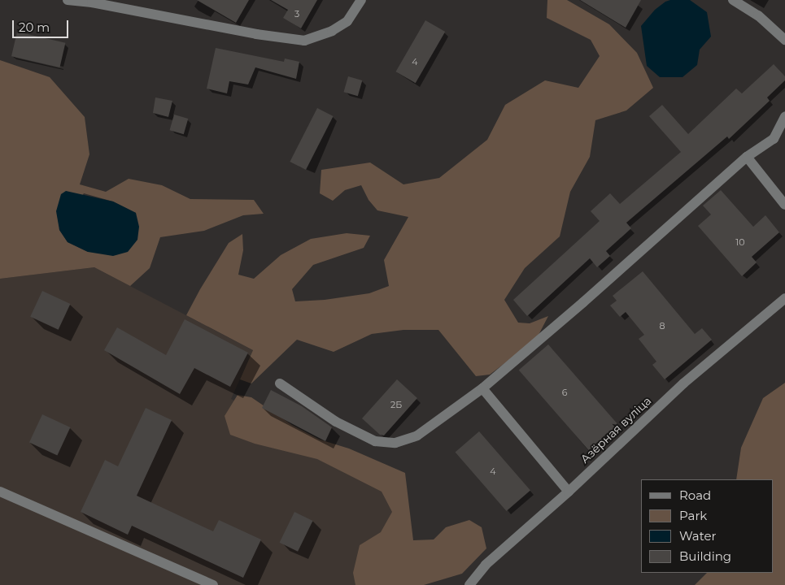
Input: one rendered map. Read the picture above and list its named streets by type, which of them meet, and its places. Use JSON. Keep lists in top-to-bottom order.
{
  "streets": {
    "street": ["Азёрная вуліца"]
  },
  "house_numbers": [
    "3",
    "4",
    "10",
    "8",
    "6",
    "2Б",
    "4"
  ],
  "legend": [
    "Road",
    "Park",
    "Water",
    "Building"
  ],
  "scale_bar": "20 m"
}
